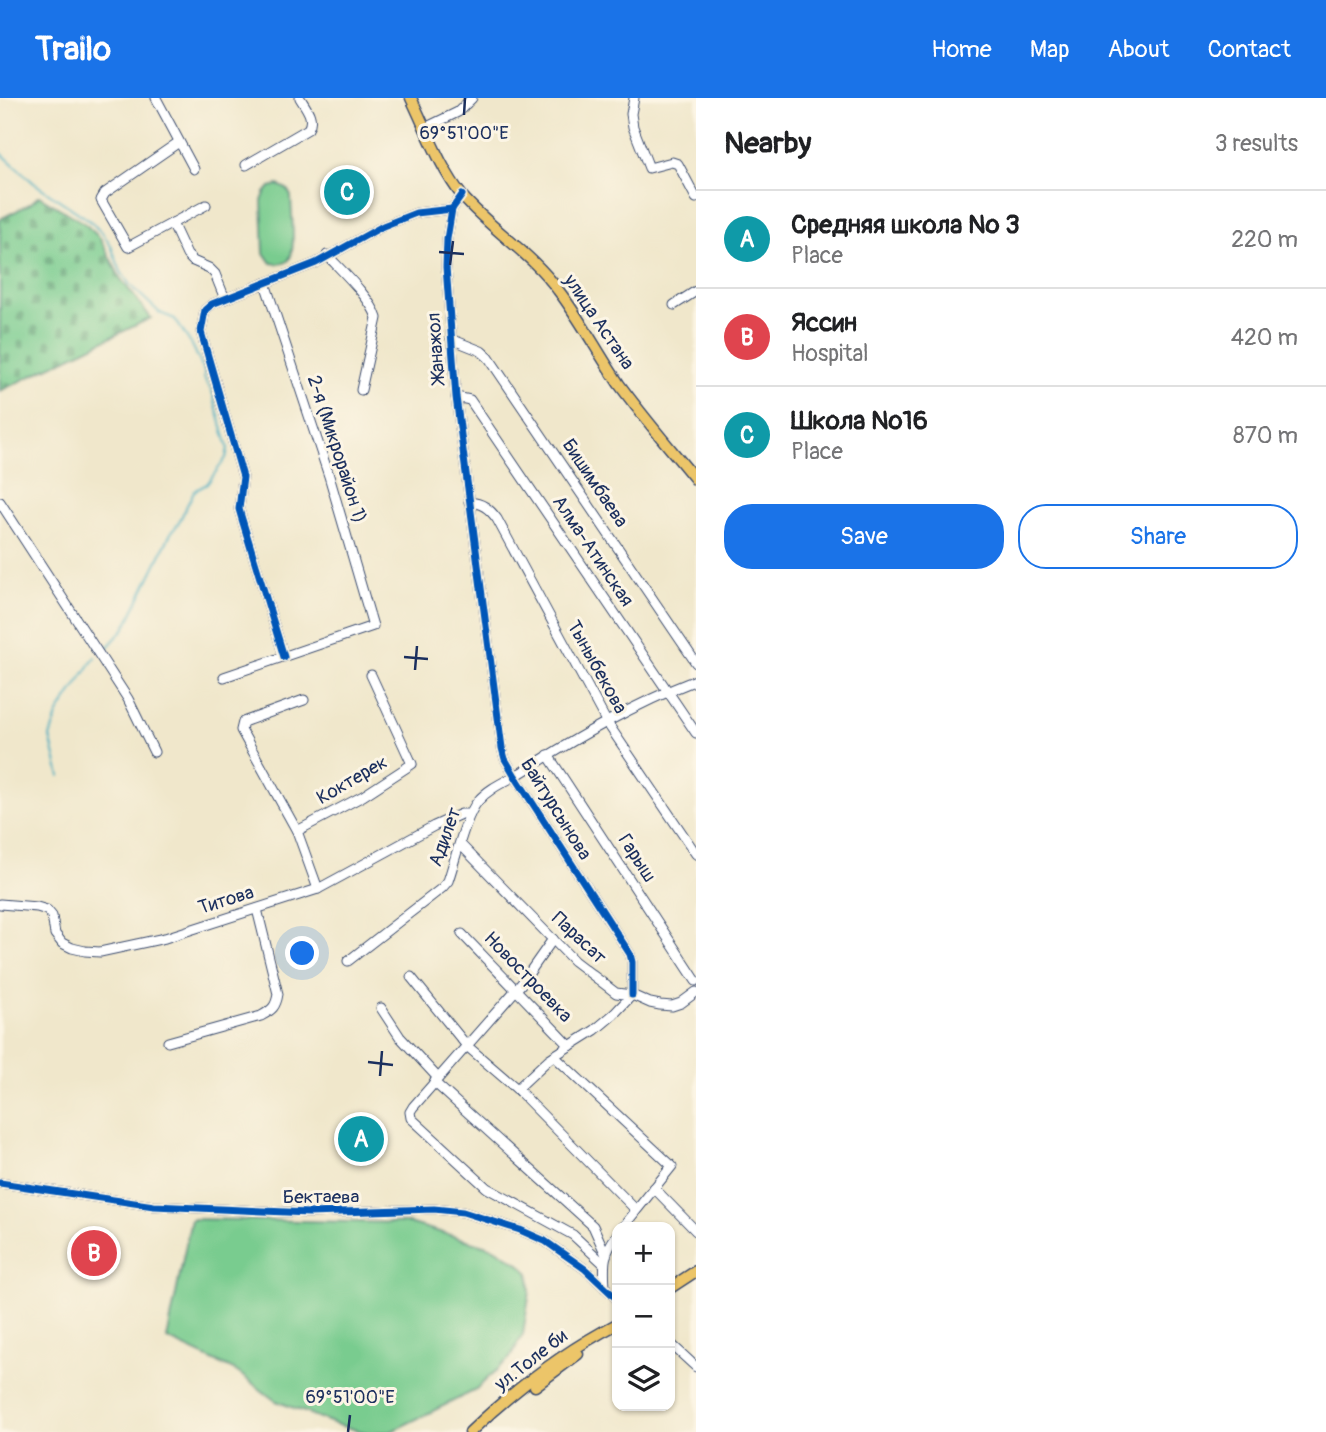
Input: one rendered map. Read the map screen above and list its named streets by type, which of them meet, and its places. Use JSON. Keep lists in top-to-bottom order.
{
  "streets": {
    "main road": ["улица Астана", "ул.Толе би"],
    "street": [
      "Жанажол",
      "2-я (Микрорайон 1)",
      "Бишимбаева",
      "Алма-Атинская",
      "Тыныбекова",
      "Коктерек",
      "Байтурсынова",
      "Адилет",
      "Гарыш",
      "Титова",
      "Парасат",
      "Новостроевка",
      "Бектаева"
    ]
  },
  "crossings": [
    ["улица Астана", "Жанажол"],
    ["Жанажол", "Бишимбаева"],
    ["Жанажол", "Алма-Атинская"],
    ["Жанажол", "Тыныбекова"],
    ["Жанажол", "Байтурсынова"],
    ["Алма-Атинская", "Адилет"],
    ["Тыныбекова", "Байтурсынова"],
    ["Тыныбекова", "Адилет"],
    ["Байтурсынова", "Адилет"],
    ["Байтурсынова", "Парасат"],
    ["Адилет", "Гарыш"],
    ["Адилет", "Титова"],
    ["Адилет", "Парасат"]
  ],
  "page": {
    "header": "Trailo",
    "nav": [
      "Home",
      "Map",
      "About",
      "Contact"
    ],
    "heading": ["Nearby", "3 results"],
    "pins": ["C", "A", "B"],
    "list": [
      {
        "mark": "A",
        "name": "Средняя школа № 3",
        "note": "Place",
        "value": "220 m"
      },
      {
        "mark": "B",
        "name": "Яссин",
        "note": "Hospital",
        "value": "420 m"
      },
      {
        "mark": "C",
        "name": "Школа №16",
        "note": "Place",
        "value": "870 m"
      }
    ],
    "buttons": ["Save", "Share"],
    "map_buttons": ["+", "−"]
  },
  "coordinates": ["69°51'00\"E"]
}
